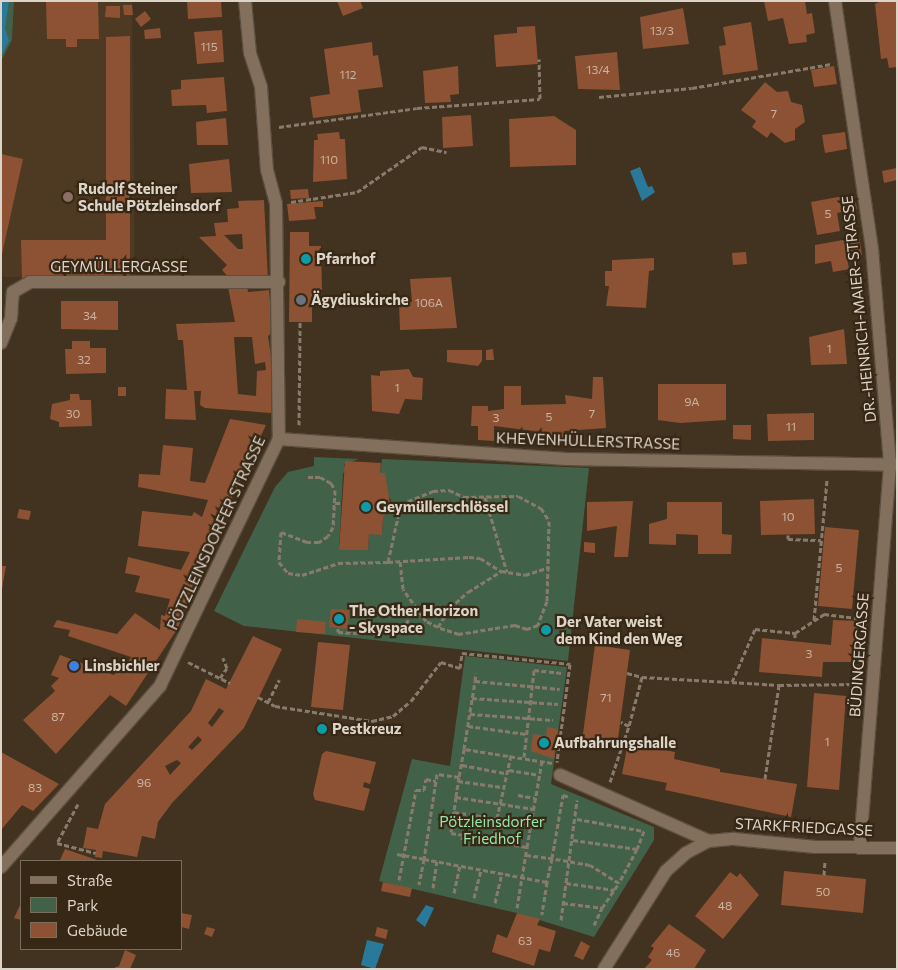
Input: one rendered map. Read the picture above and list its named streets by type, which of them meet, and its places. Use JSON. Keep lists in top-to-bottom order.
{
  "streets": {
    "street": [
      "GEYMÜLLERGASSE",
      "DR.-HEINRICH-MAIER-STRASSE",
      "KHEVENHÜLLERSTRASSE",
      "PÖTZLEINSDORFER STRASSE",
      "BÜDINGERGASSE",
      "STARKFRIEDGASSE"
    ]
  },
  "crossings": [
    ["GEYMÜLLERGASSE", "PÖTZLEINSDORFER STRASSE"],
    ["DR.-HEINRICH-MAIER-STRASSE", "KHEVENHÜLLERSTRASSE"],
    ["DR.-HEINRICH-MAIER-STRASSE", "BÜDINGERGASSE"],
    ["KHEVENHÜLLERSTRASSE", "PÖTZLEINSDORFER STRASSE"],
    ["KHEVENHÜLLERSTRASSE", "BÜDINGERGASSE"],
    ["BÜDINGERGASSE", "STARKFRIEDGASSE"]
  ],
  "parks": ["Pötzleinsdorfer Friedhof"],
  "places": [
    "Rudolf Steiner Schule Pötzleinsdorf",
    "Pfarrhof",
    "Ägydiuskirche",
    "Geymüllerschlössel",
    "The Other Horizon - Skyspace",
    "Der Vater weist dem Kind den Weg",
    "Linsbichler",
    "Pestkreuz",
    "Aufbahrungshalle"
  ],
  "house_numbers": [
    "13/3",
    "115",
    "13/4",
    "112",
    "7",
    "110",
    "5",
    "106A",
    "34",
    "1",
    "32",
    "1",
    "9A",
    "30",
    "7",
    "5",
    "3",
    "11",
    "10",
    "5",
    "3",
    "71",
    "87",
    "1",
    "96",
    "83",
    "50",
    "48",
    "63",
    "46"
  ],
  "legend": ["Straße", "Park", "Gebäude"]
}
